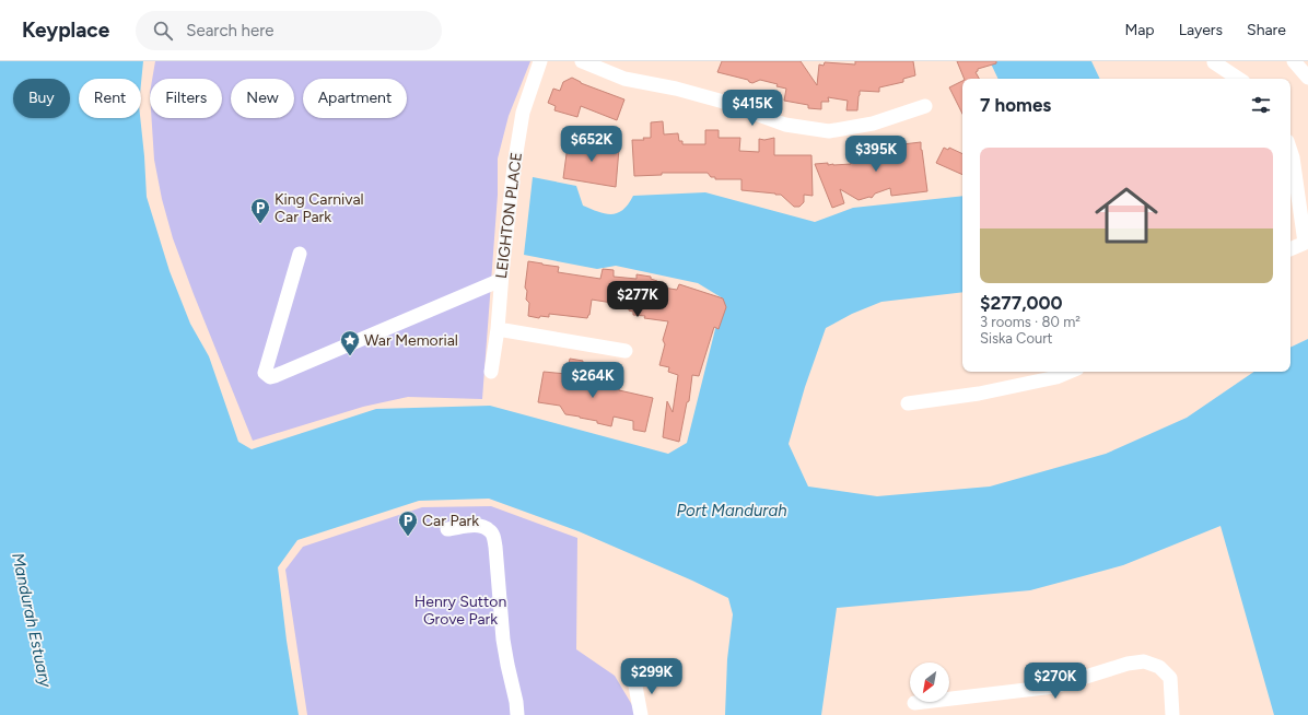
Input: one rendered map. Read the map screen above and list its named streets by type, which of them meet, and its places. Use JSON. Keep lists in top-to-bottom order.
{
  "streets": {
    "street": ["LEIGHTON PLACE"]
  },
  "water": ["Port Mandurah", "Mandurah Estuary"],
  "parks": ["Henry Sutton Grove Park"],
  "places": {
    "parking": ["King Carnival Car Park", "Car Park"],
    "place": ["War Memorial"]
  },
  "north": "bottom left",
  "page": {
    "header": "Keyplace",
    "search": "Search here",
    "nav": ["Map", "Layers", "Share"],
    "chip": [
      "Buy",
      "Rent",
      "Filters",
      "New",
      "Apartment"
    ],
    "heading": "7 homes",
    "price": [
      "$415K",
      "$652K",
      "$395K",
      "$277K",
      "$264K",
      "$299K",
      "$270K"
    ],
    "list": [
      {
        "name": "$277,000",
        "note": "3 rooms · 80 m² · Siska Court"
      }
    ]
  }
}
